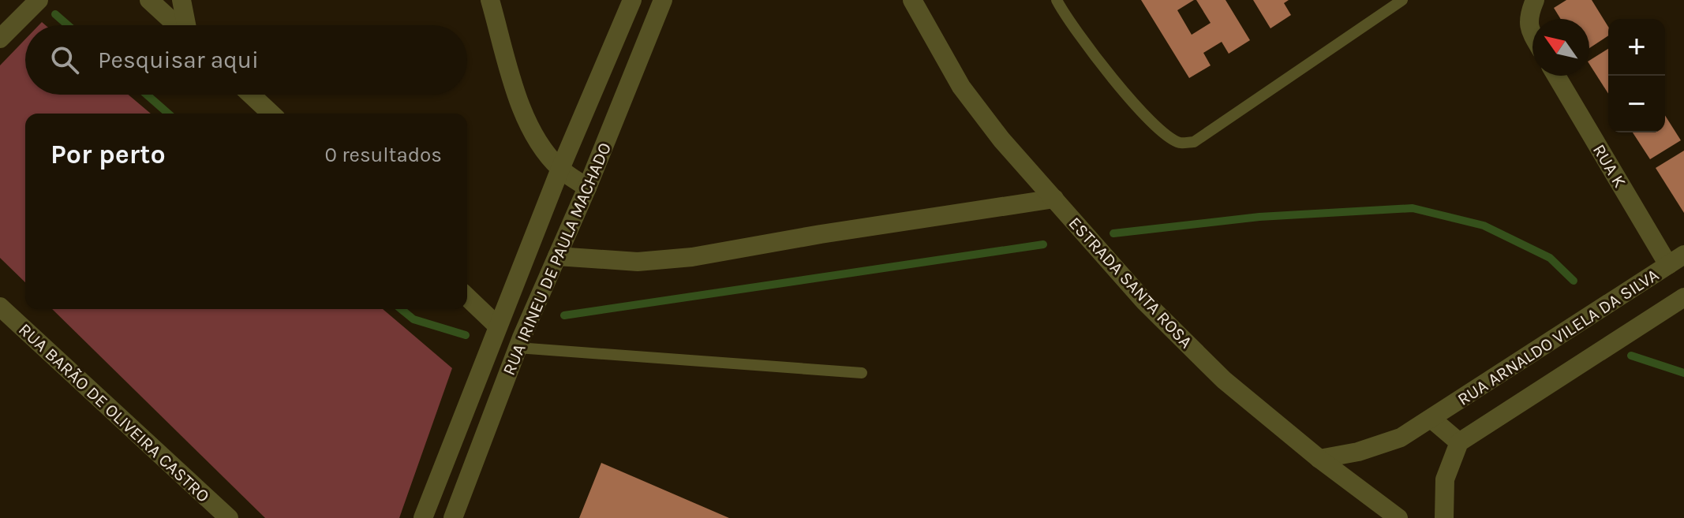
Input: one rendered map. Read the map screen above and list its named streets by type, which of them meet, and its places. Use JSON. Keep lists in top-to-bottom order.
{
  "streets": {
    "street": [
      "RUA K",
      "RUA IRINEU DE PAULA MACHADO",
      "ESTRADA SANTA ROSA",
      "RUA ARNALDO VILELA DA SILVA",
      "RUA BARÃO DE OLIVEIRA CASTRO"
    ]
  },
  "crossings": [
    ["RUA K", "RUA ARNALDO VILELA DA SILVA"],
    ["ESTRADA SANTA ROSA", "RUA ARNALDO VILELA DA SILVA"]
  ],
  "north": "top left",
  "page": {
    "map_buttons": ["+", "−"],
    "search": "Pesquisar aqui",
    "heading": ["Por perto", "0 resultados"]
  }
}
